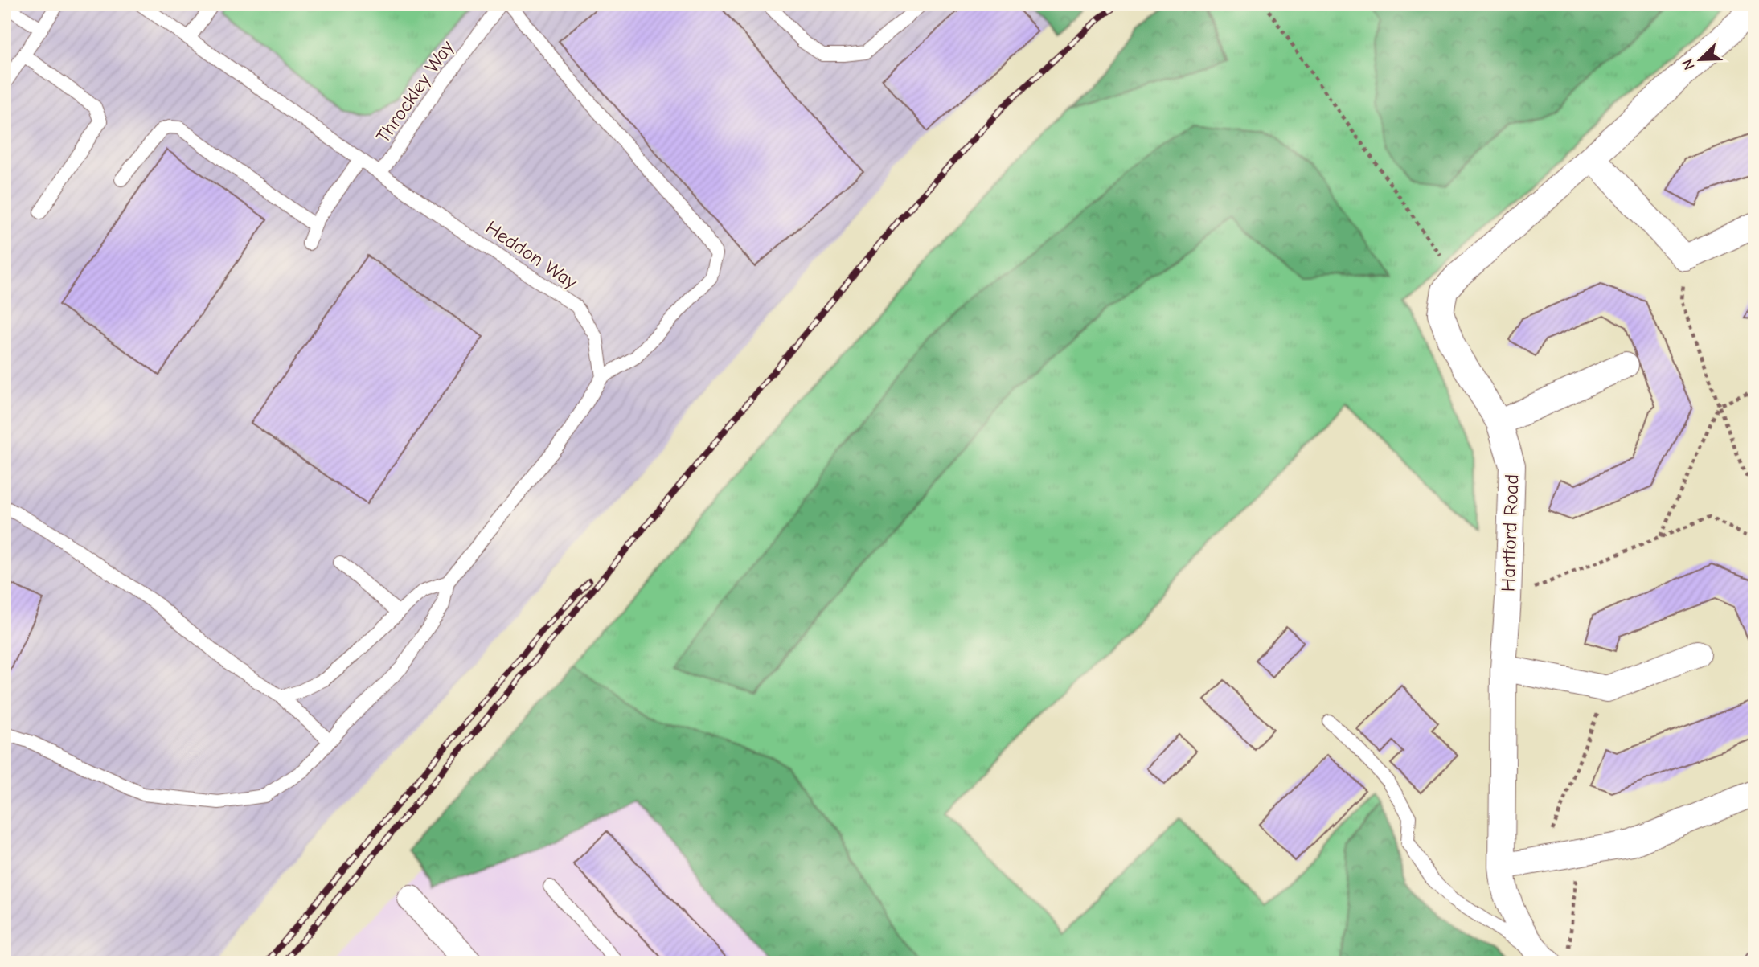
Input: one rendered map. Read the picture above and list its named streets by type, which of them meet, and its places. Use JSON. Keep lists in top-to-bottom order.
{
  "streets": {
    "street": ["Hartford Road"],
    "lane": ["Throckley Way", "Heddon Way"]
  },
  "crossings": [
    ["Throckley Way", "Heddon Way"]
  ],
  "north": "bottom left"
}
